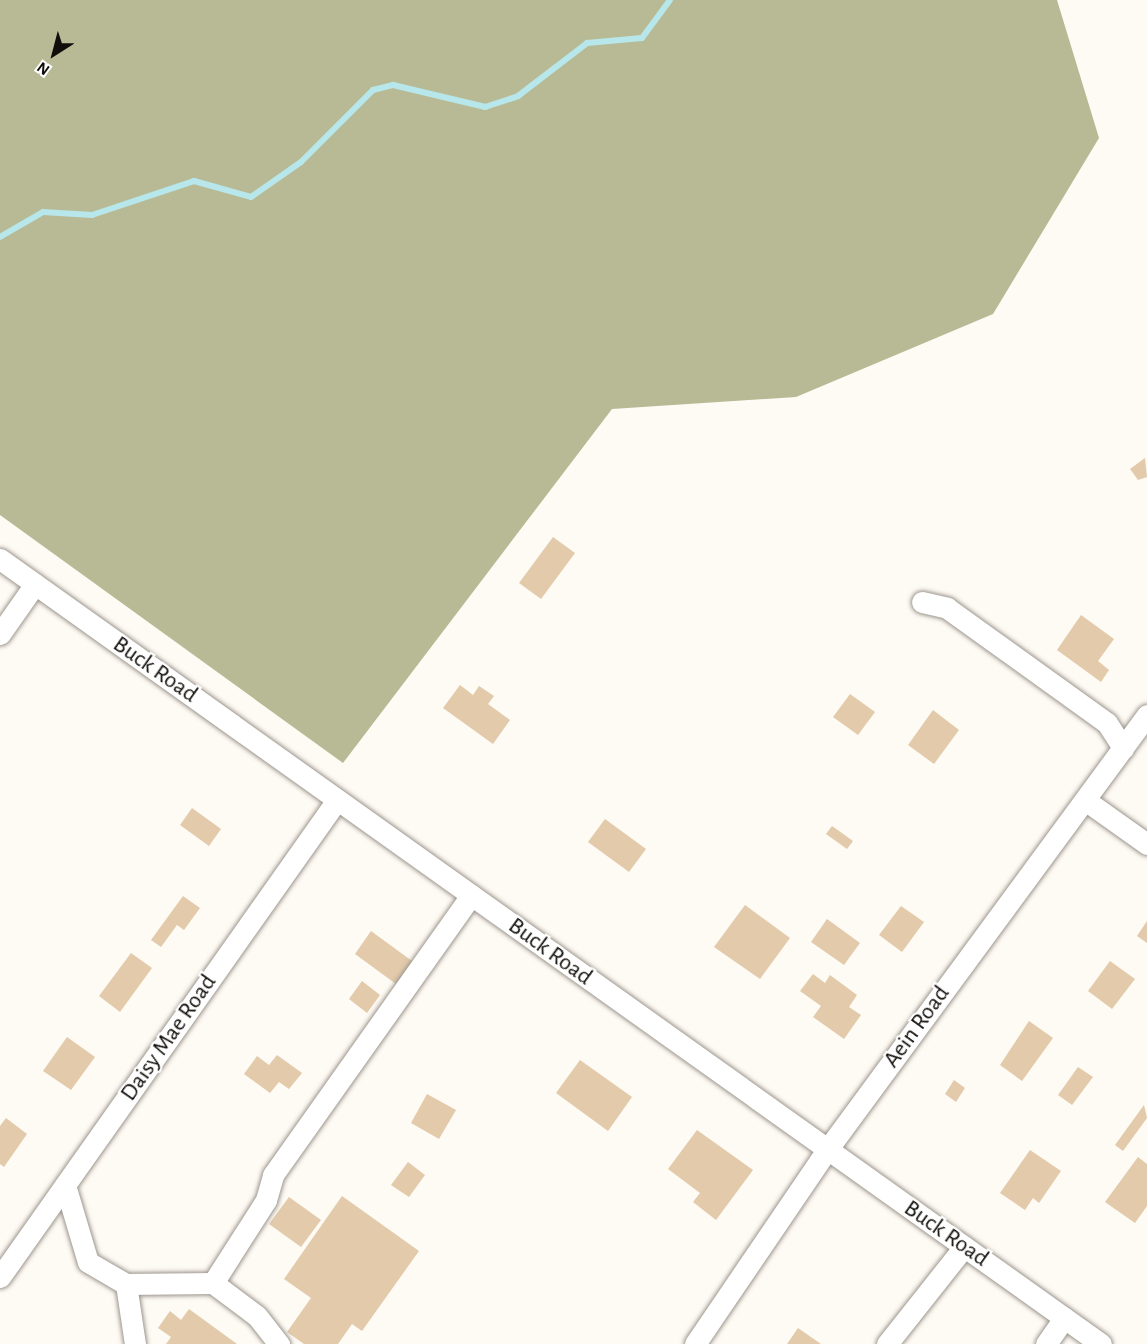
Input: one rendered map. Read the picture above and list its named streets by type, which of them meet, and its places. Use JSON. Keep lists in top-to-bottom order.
{
  "streets": {
    "street": ["Buck Road", "Aein Road", "Daisy Mae Road"]
  },
  "crossings": [
    ["Buck Road", "Aein Road"],
    ["Buck Road", "Daisy Mae Road"]
  ],
  "north": "bottom left"
}
